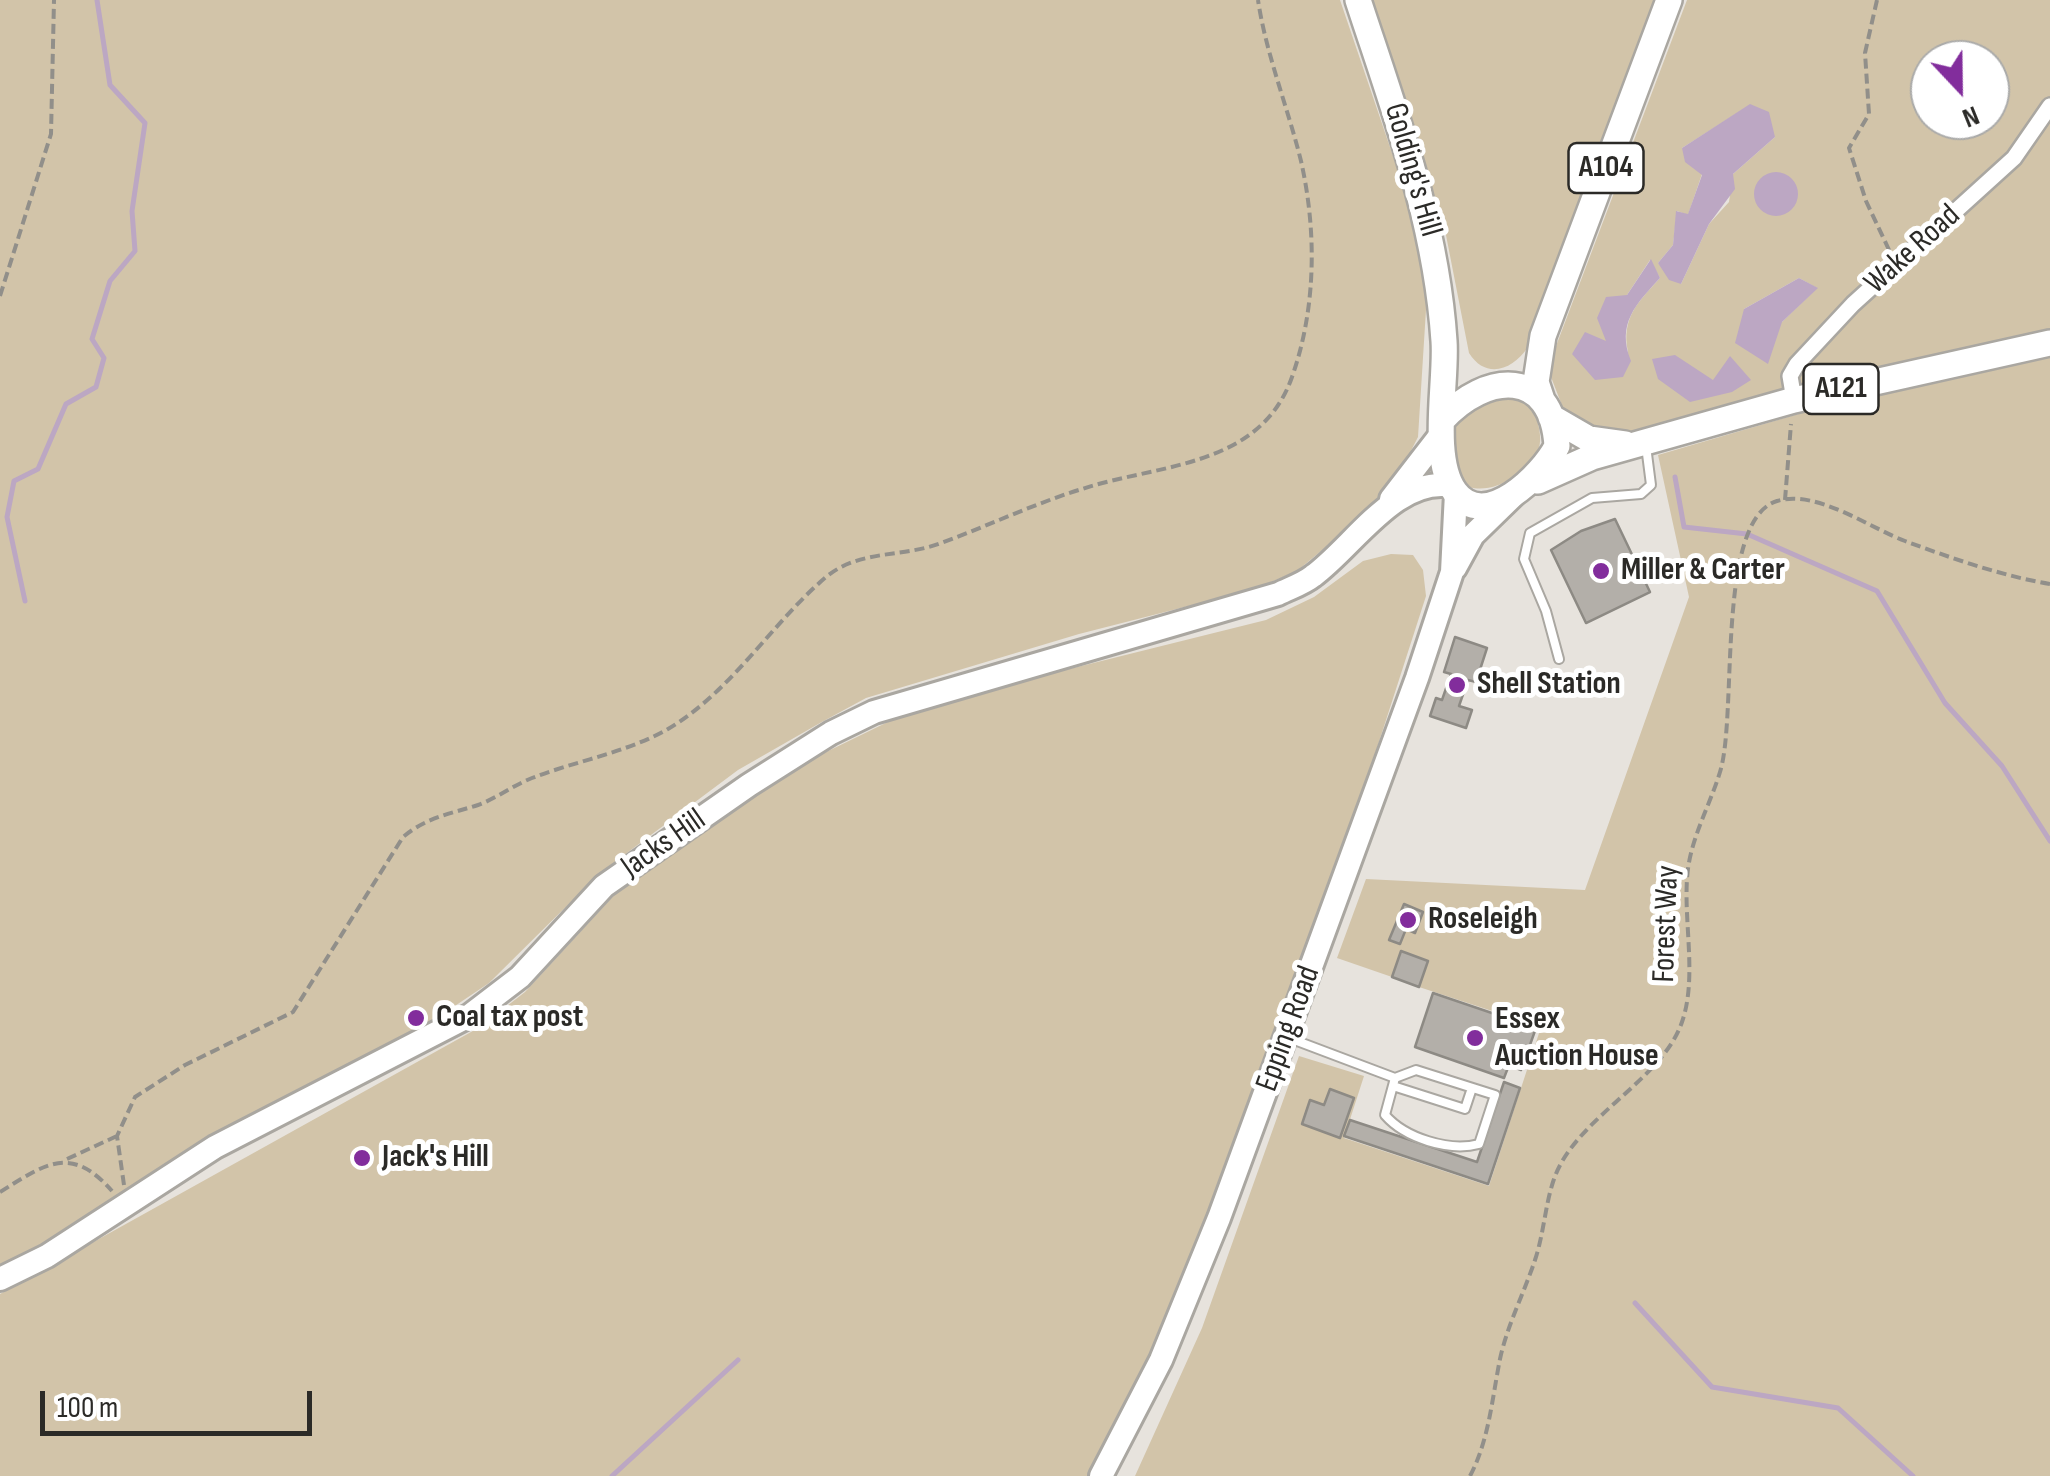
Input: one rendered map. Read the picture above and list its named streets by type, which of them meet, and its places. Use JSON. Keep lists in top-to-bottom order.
{
  "streets": {
    "main road": [
      "A104",
      "Golding's Hill",
      "A121",
      "Jacks Hill",
      "Epping Road"
    ],
    "street": ["Wake Road"],
    "path": ["Forest Way"]
  },
  "crossings": [
    ["A104", "Golding's Hill"],
    ["A104", "A121"],
    ["A104", "Epping Road"],
    ["Golding's Hill", "A121"],
    ["Golding's Hill", "Epping Road"],
    ["Wake Road", "A121"],
    ["A121", "Epping Road"]
  ],
  "places": [
    "Miller & Carter",
    "Shell Station",
    "Roseleigh",
    "Coal tax post",
    "Essex Auction House",
    "Jack's Hill"
  ],
  "scale_bar": "100 m",
  "north": "bottom"
}
